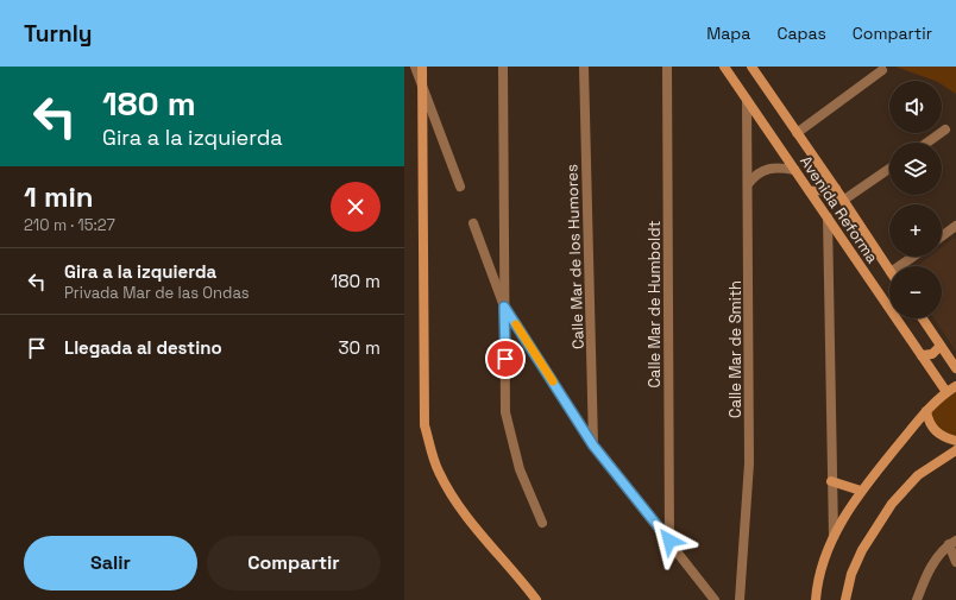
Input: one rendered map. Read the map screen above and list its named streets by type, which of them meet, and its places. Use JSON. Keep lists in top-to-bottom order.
{
  "streets": {
    "main road": ["Avenida Reforma"],
    "street": ["Calle Mar de los Humores", "Calle Mar de Humboldt", "Calle Mar de Smith"]
  },
  "crossings": [
    ["Avenida Reforma", "Calle Mar de Smith"]
  ],
  "page": {
    "header": "Turnly",
    "nav": ["Mapa", "Capas", "Compartir"],
    "turn": ["180 m", "Gira a la izquierda"],
    "map_buttons": ["+", "−"],
    "heading": ["1 min", "210 m · 15:27"],
    "list": [
      {
        "name": "Gira a la izquierda",
        "note": "Privada Mar de las Ondas",
        "value": "180 m"
      },
      {
        "name": "Llegada al destino",
        "value": "30 m"
      }
    ],
    "buttons": ["Salir", "Compartir"]
  }
}
